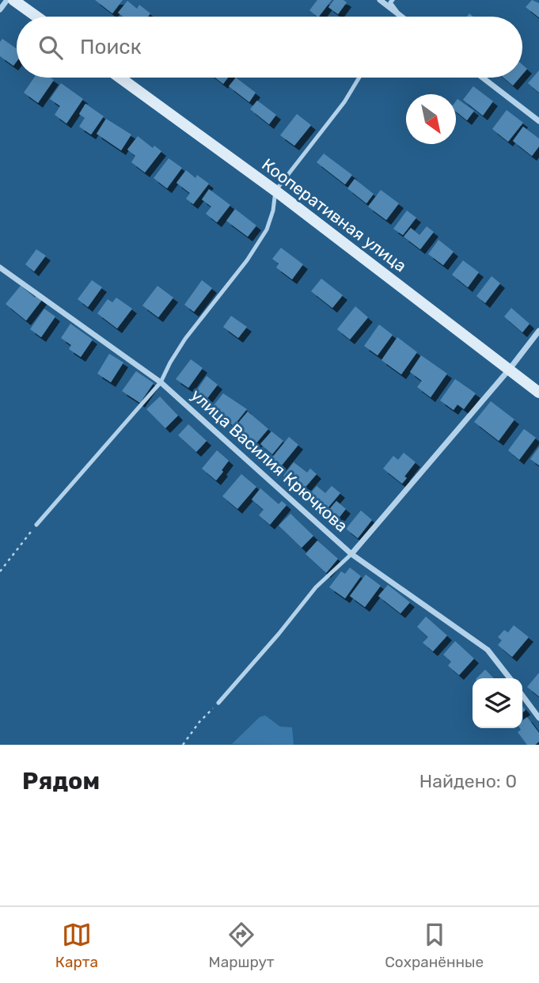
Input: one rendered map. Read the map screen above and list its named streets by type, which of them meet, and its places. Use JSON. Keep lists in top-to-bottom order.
{
  "streets": {
    "street": ["Кооперативная улица", "улица Василия Крючкова"]
  },
  "north": "bottom right",
  "page": {
    "search": "Поиск",
    "heading": ["Рядом", "Найдено: 0"],
    "nav": ["Карта", "Маршрут", "Сохранённые"]
  }
}
